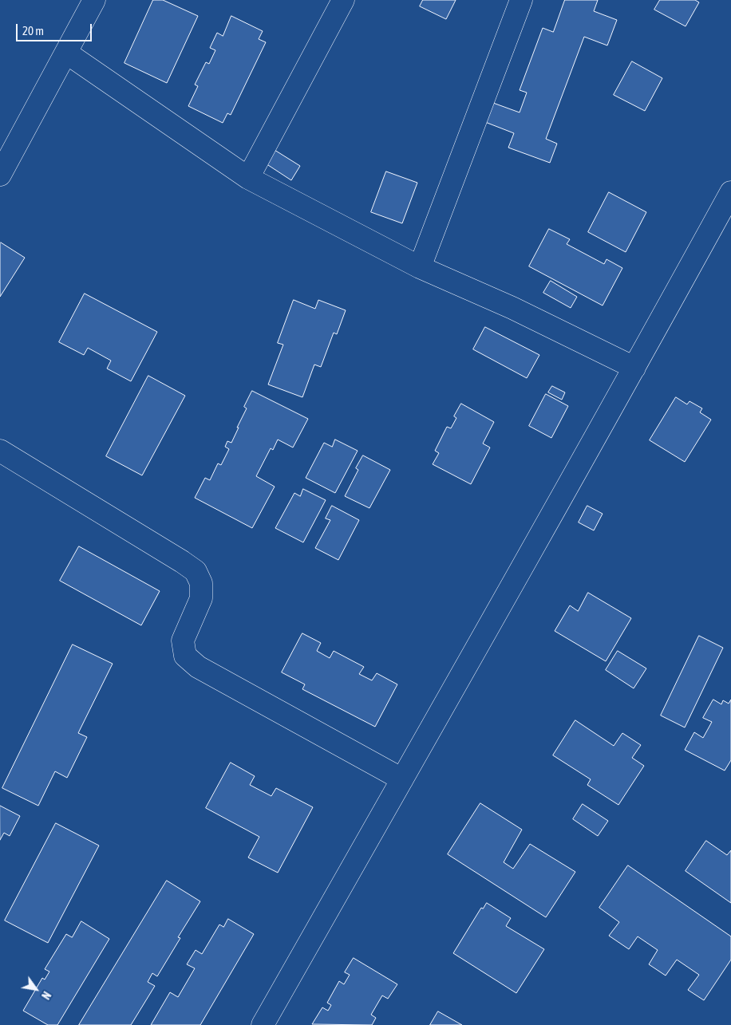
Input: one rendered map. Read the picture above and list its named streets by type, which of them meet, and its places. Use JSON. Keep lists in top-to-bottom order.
{
  "scale_bar": "20 m",
  "north": "bottom right"
}
